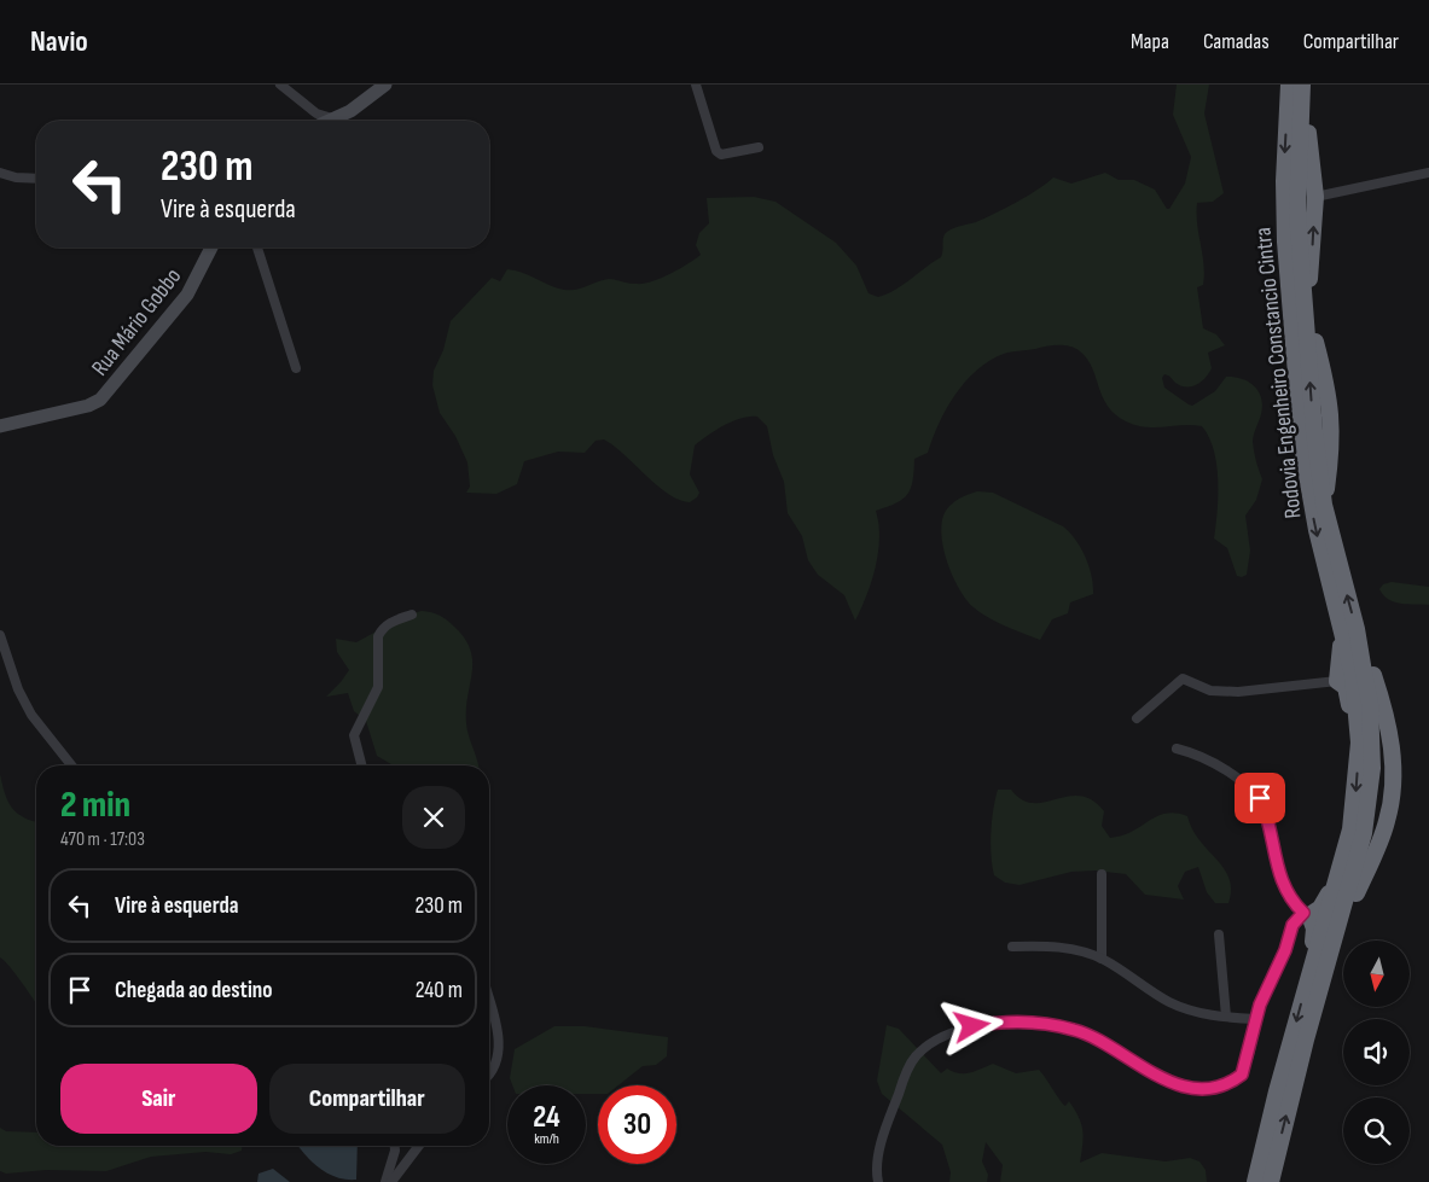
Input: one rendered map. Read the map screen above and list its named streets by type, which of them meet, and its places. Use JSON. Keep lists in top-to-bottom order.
{
  "streets": {
    "highway": ["Rodovia Engenheiro Constancio Cintra"],
    "street": ["Rua Mário Gobbo"]
  },
  "north": "bottom",
  "page": {
    "header": "Navio",
    "nav": ["Mapa", "Camadas", "Compartilhar"],
    "turn": ["230 m", "Vire à esquerda"],
    "heading": ["2 min", "470 m · 17:03"],
    "list": [
      {
        "name": "Vire à esquerda",
        "value": "230 m"
      },
      {
        "name": "Chegada ao destino",
        "value": "240 m"
      }
    ],
    "buttons": ["Sair", "Compartilhar"],
    "speed": "24 km/h",
    "limit": "30"
  }
}
